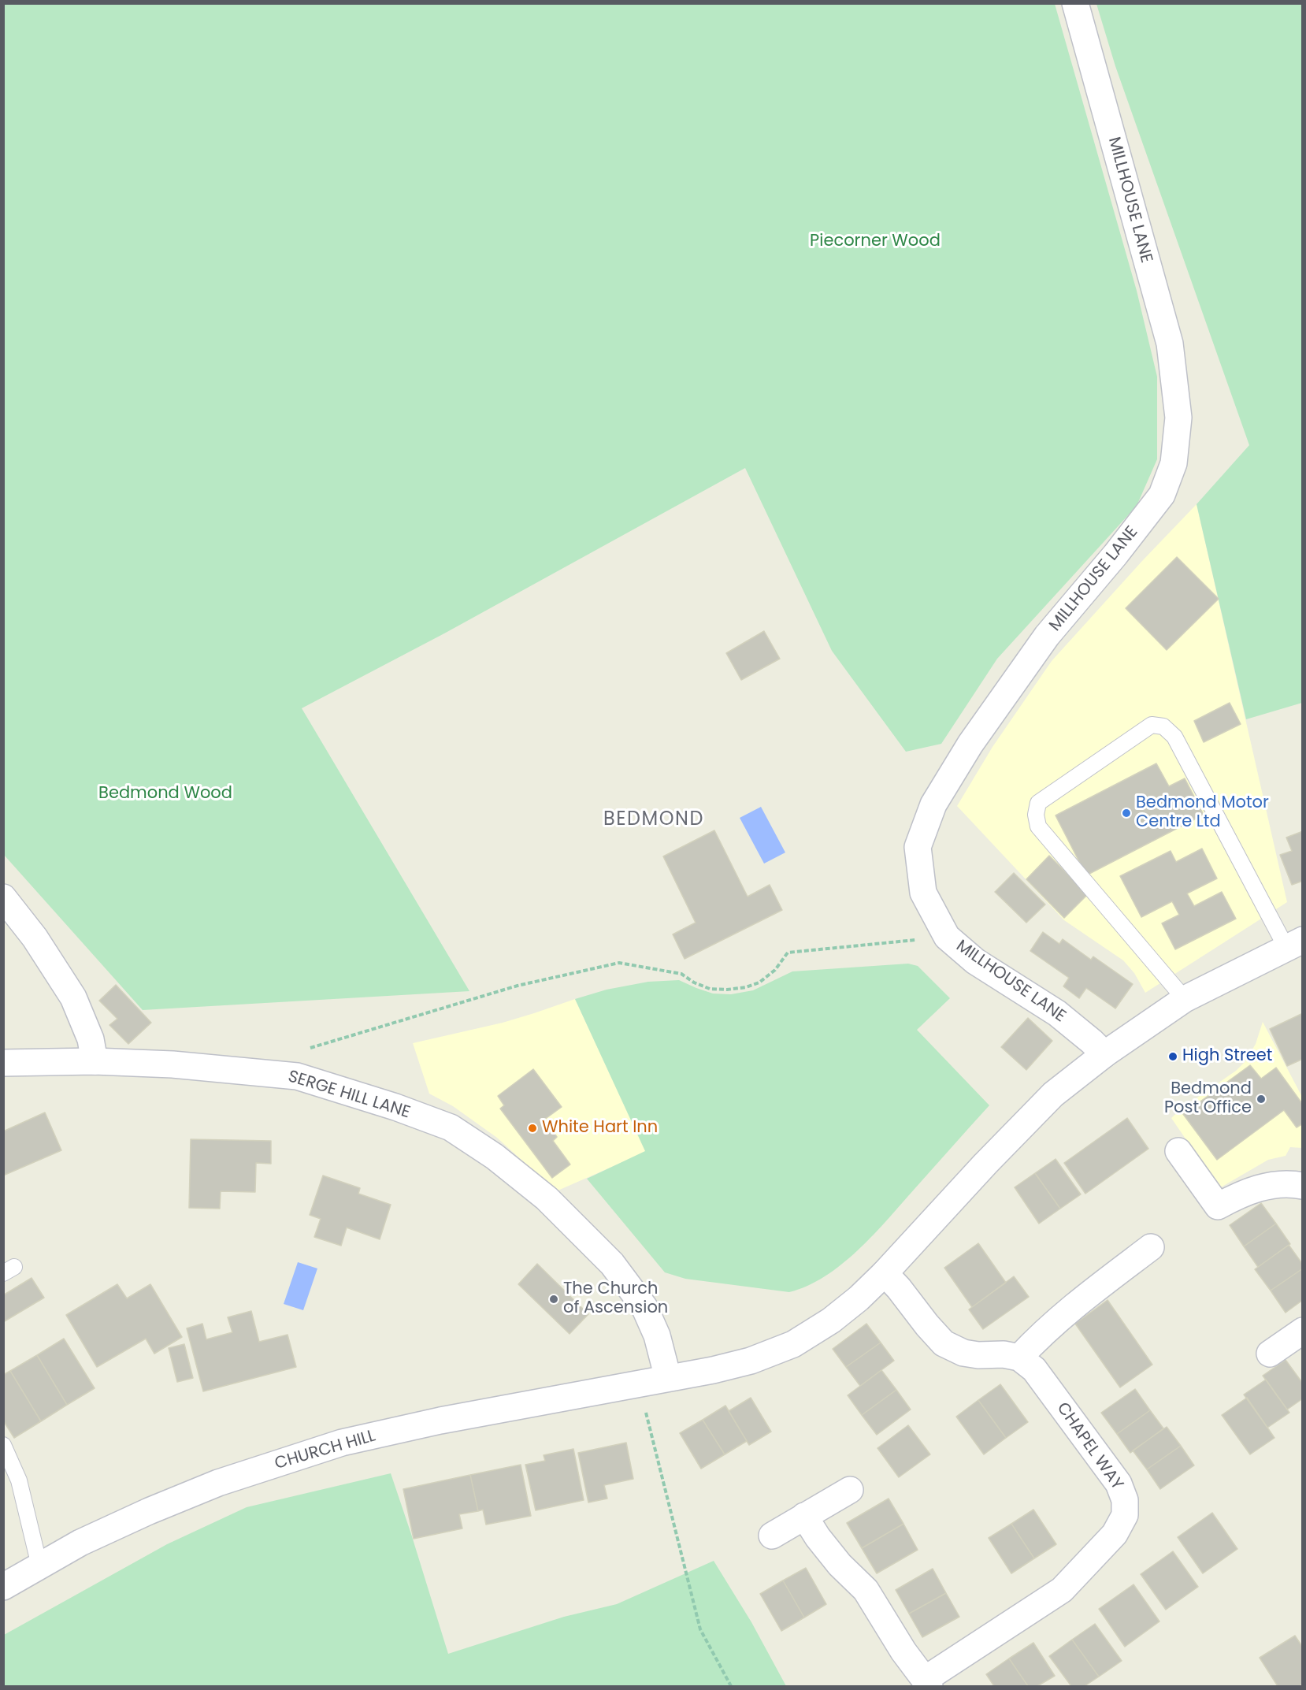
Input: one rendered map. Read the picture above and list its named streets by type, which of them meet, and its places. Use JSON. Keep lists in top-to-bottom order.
{
  "streets": {
    "street": [
      "MILLHOUSE LANE",
      "SERGE HILL LANE",
      "CHAPEL WAY",
      "CHURCH HILL"
    ]
  },
  "crossings": [
    ["SERGE HILL LANE", "CHURCH HILL"]
  ],
  "districts": ["BEDMOND"],
  "parks": ["Piecorner Wood", "Bedmond Wood"],
  "places": [
    "Bedmond Motor Centre Ltd",
    "High Street",
    "Bedmond Post Office",
    "White Hart Inn",
    "The Church of Ascension"
  ]
}
